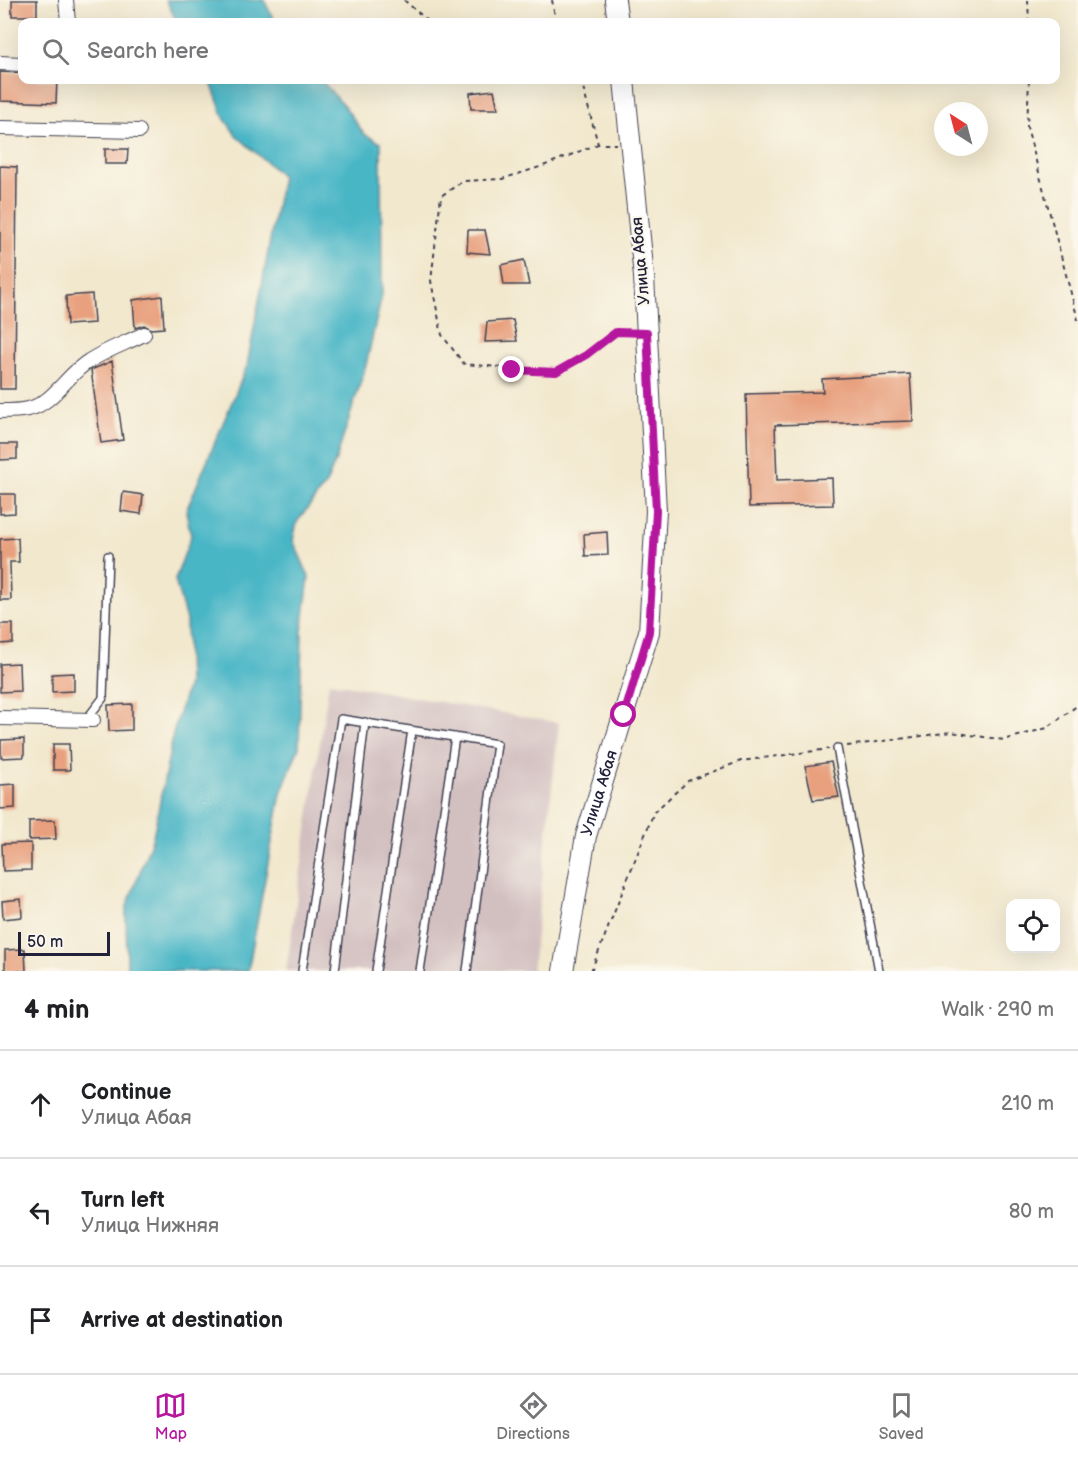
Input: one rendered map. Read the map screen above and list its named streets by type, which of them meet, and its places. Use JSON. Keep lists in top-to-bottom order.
{
  "streets": {
    "street": ["Улица Абая"]
  },
  "scale_bar": "50 m",
  "north": "top left",
  "page": {
    "search": "Search here",
    "scale": "50 m",
    "heading": ["4 min", "Walk · 290 m"],
    "list": [
      ["Continue", "Улица Абая", "210 m"],
      ["Turn left", "Улица Нижняя", "80 m"],
      "Arrive at destination"
    ],
    "nav": ["Map", "Directions", "Saved"]
  }
}
